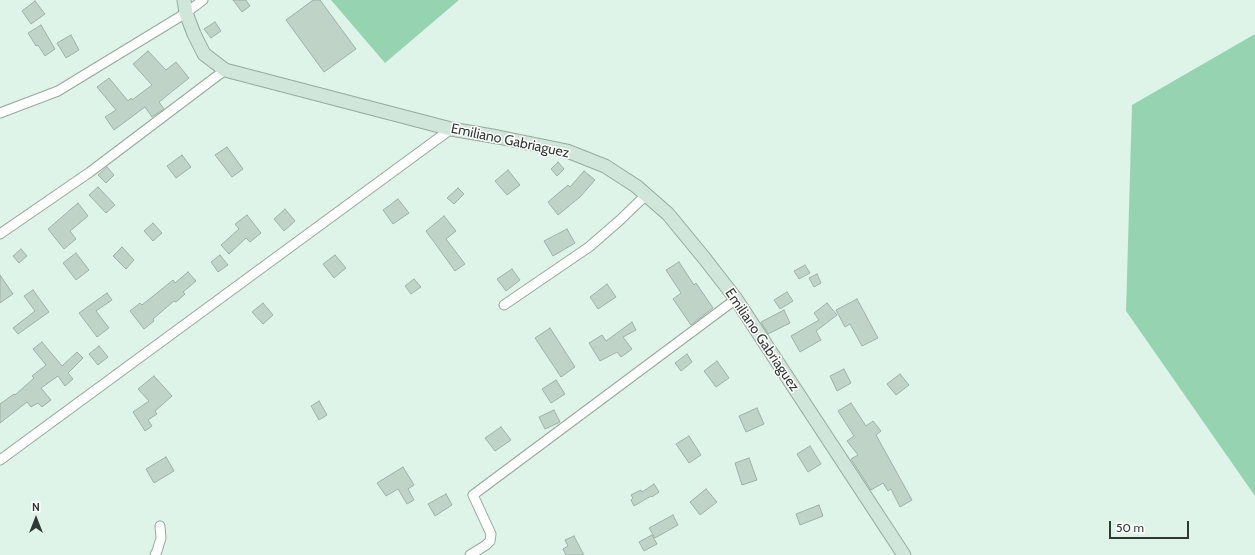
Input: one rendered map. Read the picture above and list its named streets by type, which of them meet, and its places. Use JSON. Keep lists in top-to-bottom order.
{
  "streets": {
    "main road": ["Emiliano Gabriaguez"]
  },
  "scale_bar": "50 m",
  "north": "top"
}
